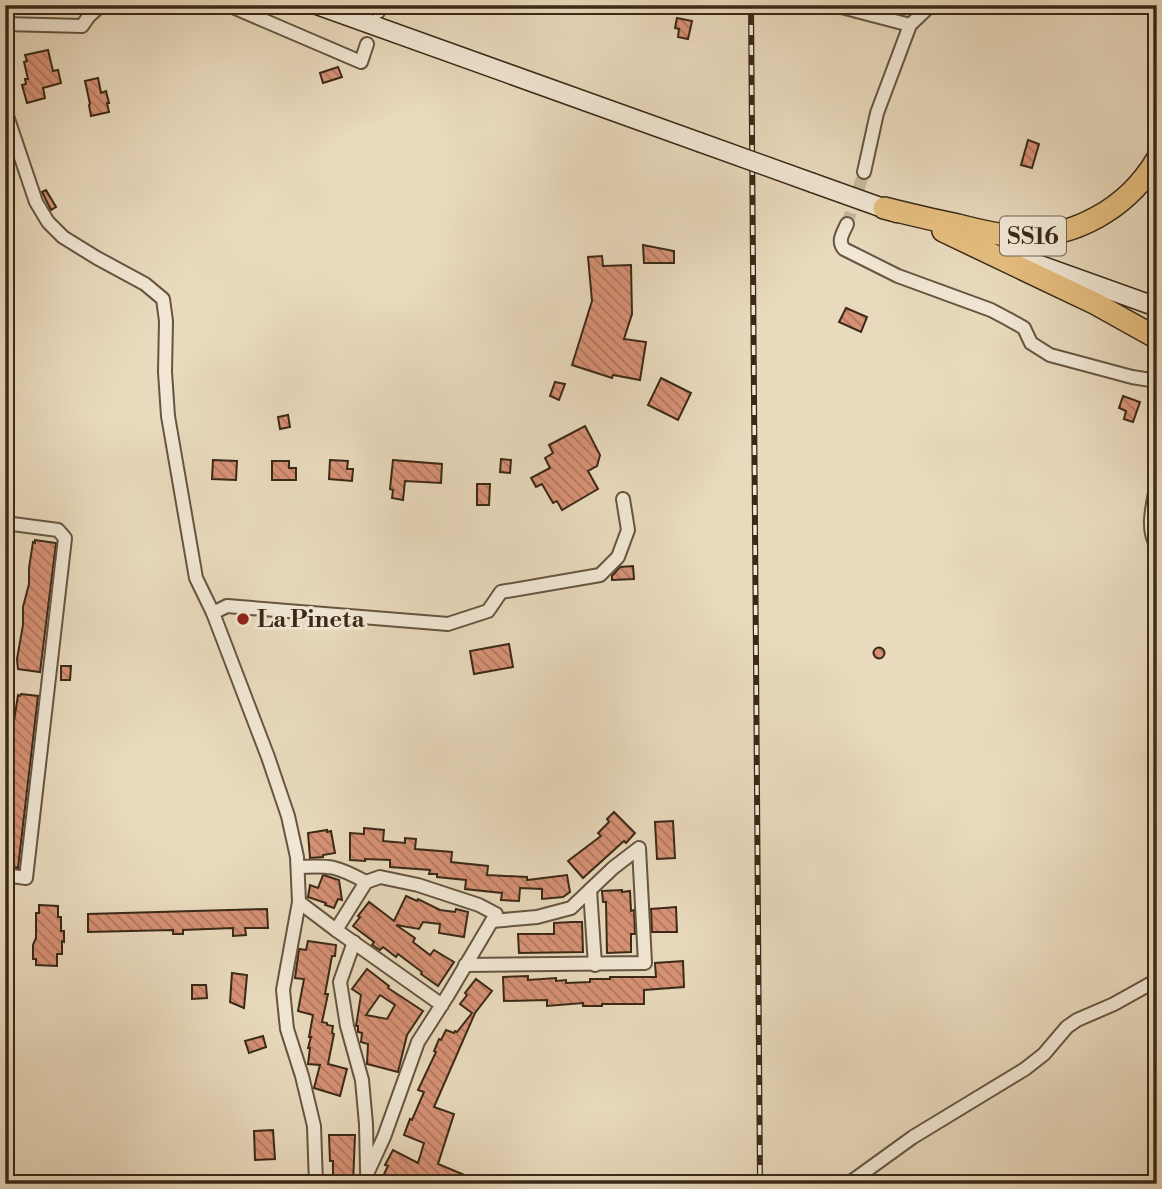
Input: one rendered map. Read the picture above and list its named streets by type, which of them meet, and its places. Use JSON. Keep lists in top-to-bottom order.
{
  "streets": {
    "highway": ["SS16"]
  },
  "places": ["La Pineta"]
}
